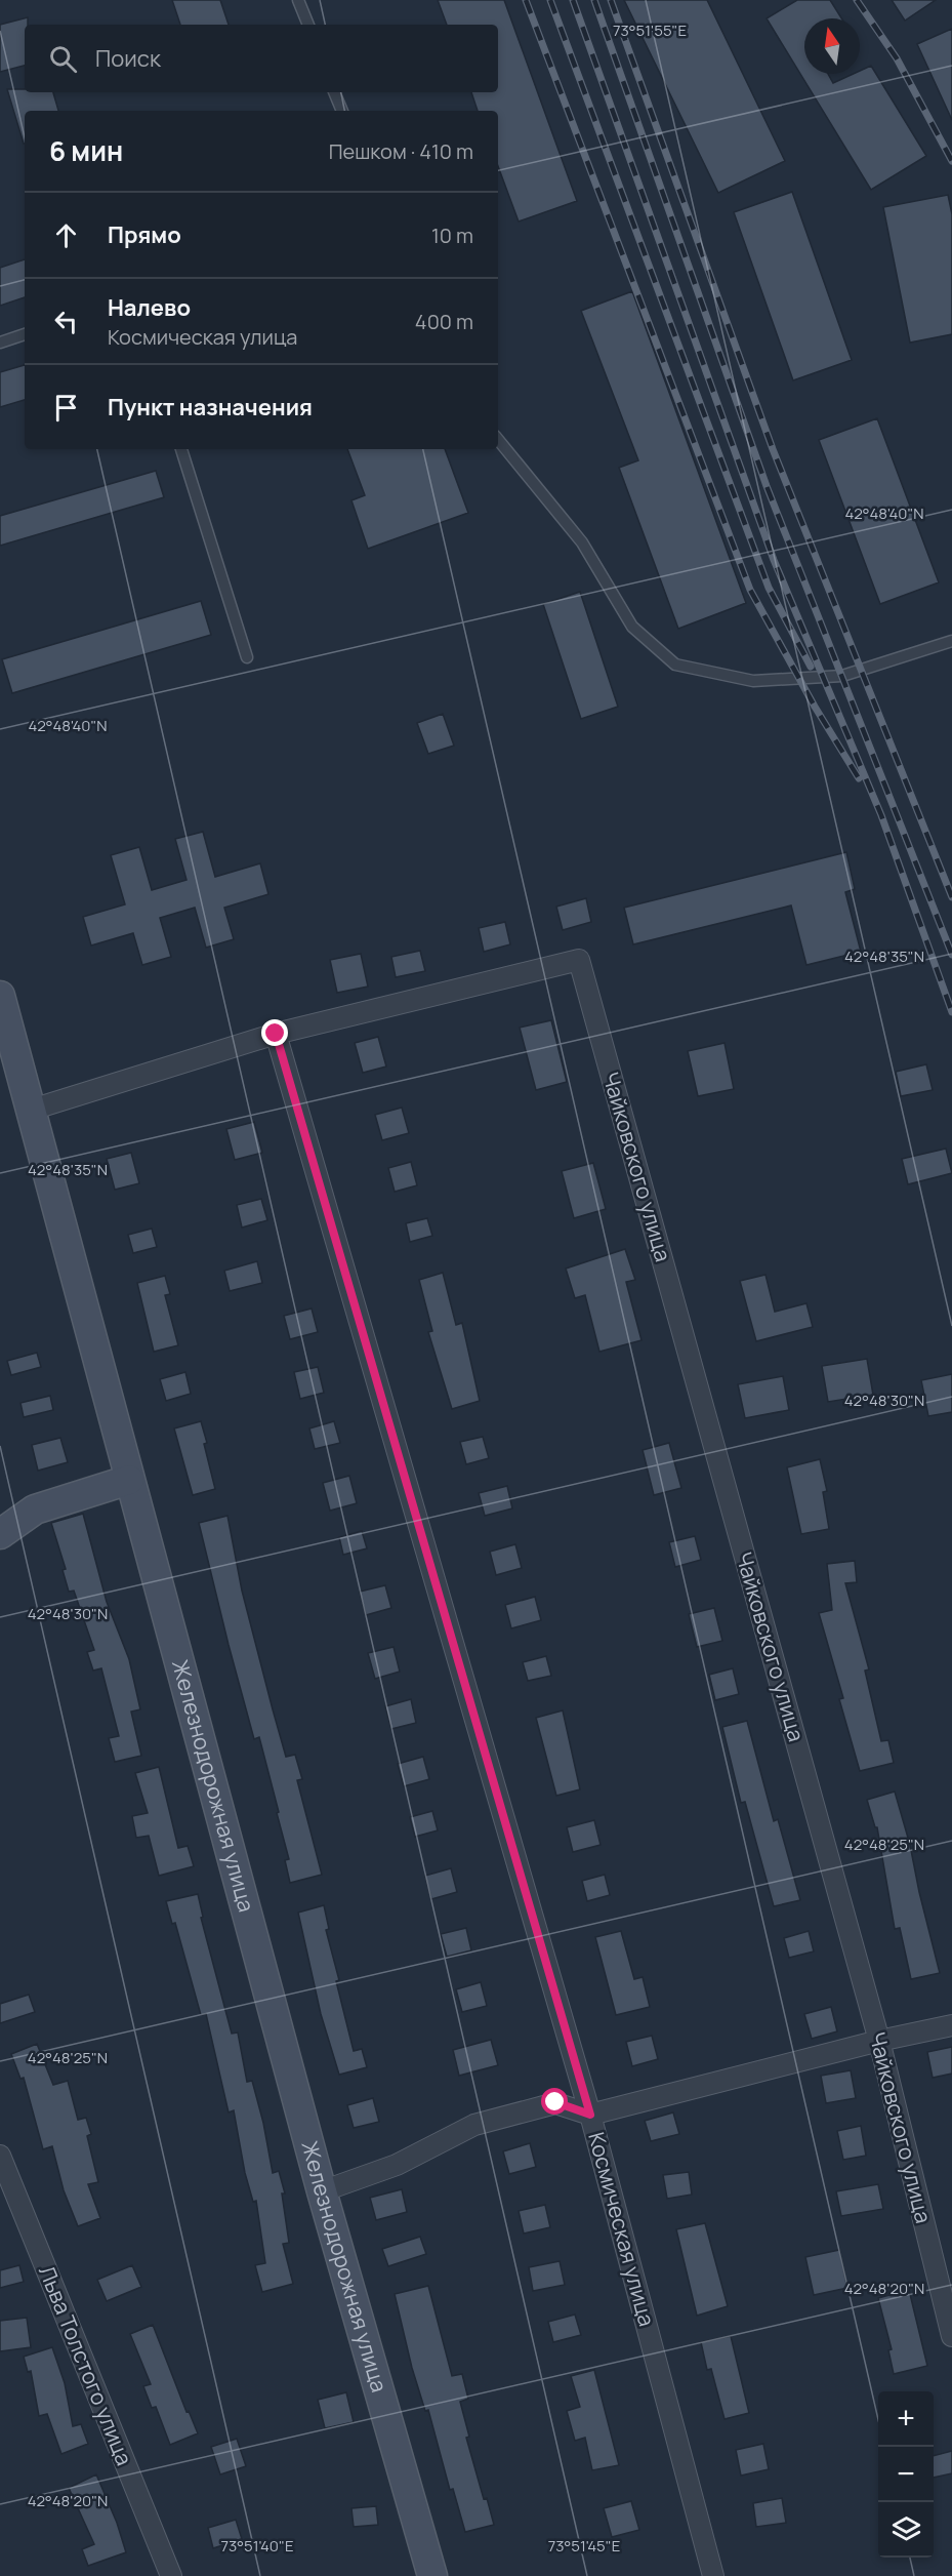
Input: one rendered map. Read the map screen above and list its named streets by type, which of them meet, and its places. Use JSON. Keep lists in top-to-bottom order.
{
  "streets": {
    "street": [
      "Чайковского улица",
      "Железнодорожная улица",
      "Космическая улица",
      "Льва Толстого улица"
    ]
  },
  "crossings": [
    ["Чайковского улица", "Космическая улица"]
  ],
  "north": "top",
  "page": {
    "search": "Поиск",
    "heading": ["6 мин", "Пешком · 410 m"],
    "list": [
      ["Прямо", "10 m"],
      ["Налево", "Космическая улица", "400 m"],
      "Пункт назначения"
    ],
    "map_buttons": ["+", "−"]
  },
  "coordinates": [
    "73°51'55\"E",
    "42°48'40\"N",
    "42°48'35\"N",
    "42°48'30\"N",
    "42°48'25\"N",
    "42°48'20\"N",
    "73°51'40\"E",
    "73°51'45\"E"
  ]
}
